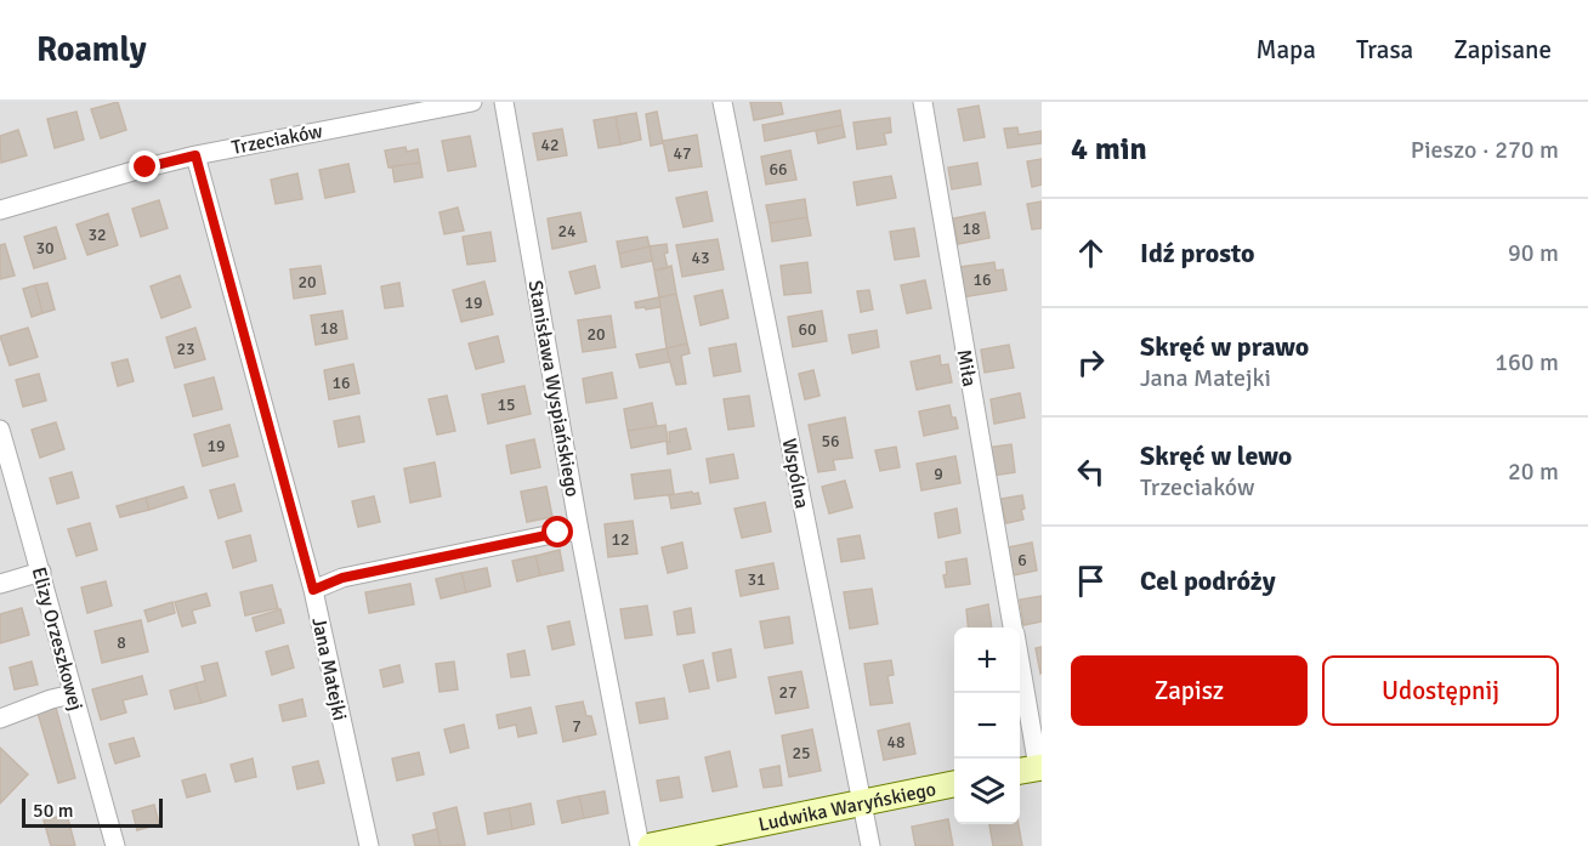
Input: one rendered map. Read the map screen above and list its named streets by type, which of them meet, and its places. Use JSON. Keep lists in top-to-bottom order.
{
  "streets": {
    "main road": ["Ludwika Waryńskiego"],
    "street": [
      "Trzeciaków",
      "Miła",
      "Stanisława Wyspiańskiego",
      "Wspólna",
      "Elizy Orzeszkowej",
      "Jana Matejki"
    ]
  },
  "crossings": [
    ["Trzeciaków", "Jana Matejki"],
    ["Wspólna", "Ludwika Waryńskiego"]
  ],
  "house_numbers": [
    "42",
    "47",
    "66",
    "18",
    "24",
    "32",
    "30",
    "43",
    "16",
    "20",
    "19",
    "18",
    "60",
    "20",
    "23",
    "16",
    "15",
    "56",
    "19",
    "9",
    "12",
    "6",
    "31",
    "8",
    "27",
    "7",
    "48",
    "25"
  ],
  "scale_bar": "50 m",
  "page": {
    "header": "Roamly",
    "nav": ["Mapa", "Trasa", "Zapisane"],
    "heading": ["4 min", "Pieszo · 270 m"],
    "list": [
      ["Idź prosto", "90 m"],
      ["Skręć w prawo", "Jana Matejki", "160 m"],
      ["Skręć w lewo", "Trzeciaków", "20 m"],
      "Cel podróży"
    ],
    "map_buttons": ["+", "−"],
    "buttons": ["Zapisz", "Udostępnij"],
    "scale": "50 m"
  }
}
